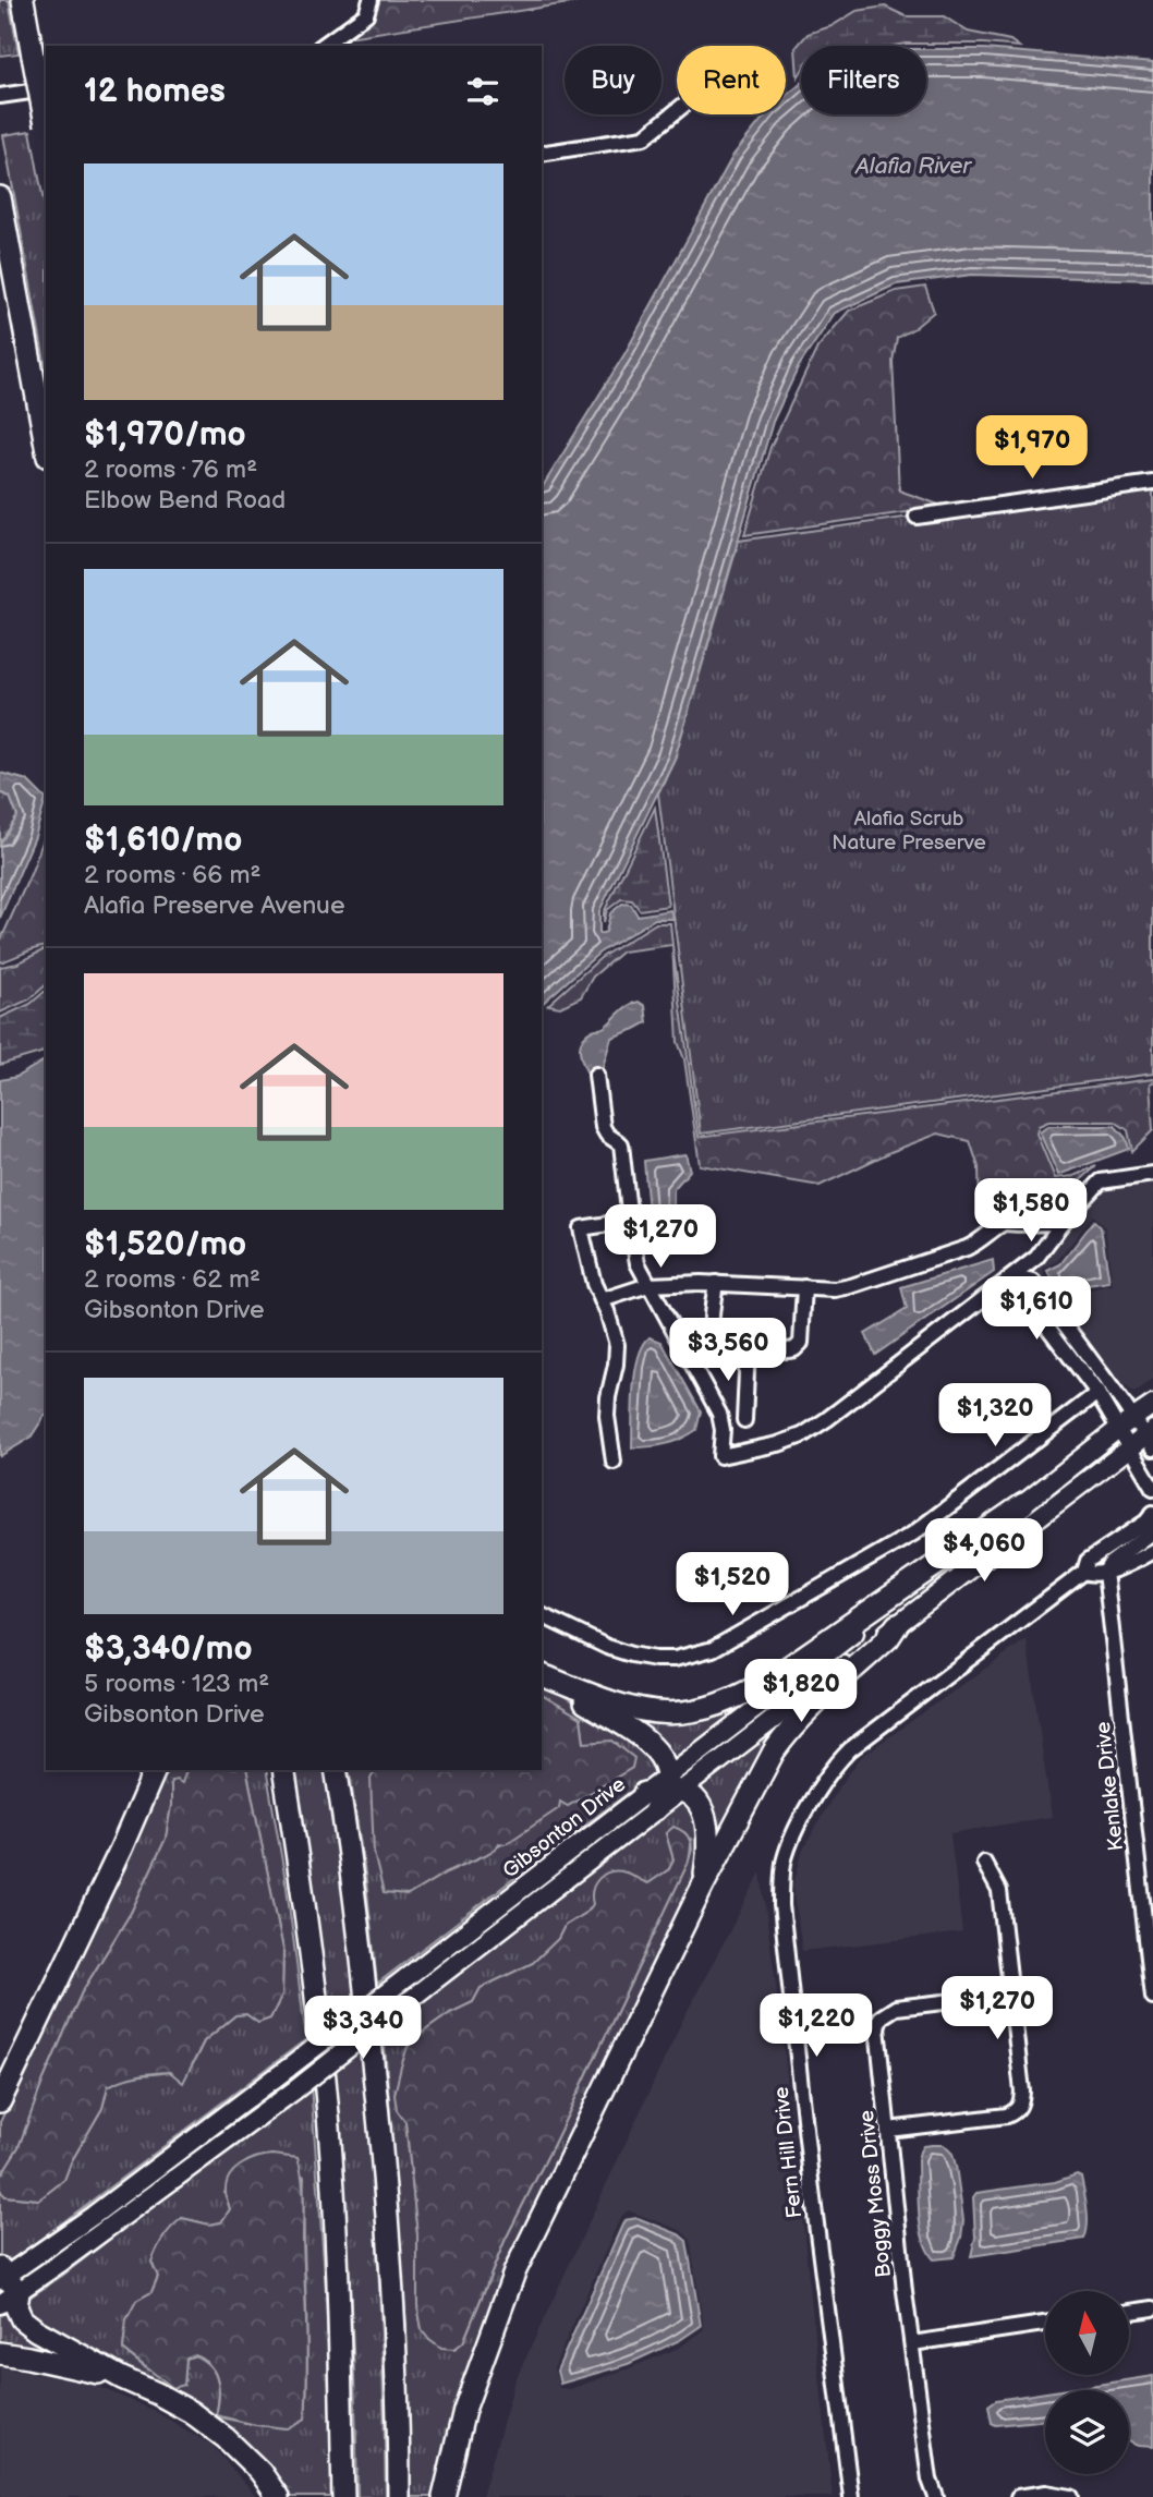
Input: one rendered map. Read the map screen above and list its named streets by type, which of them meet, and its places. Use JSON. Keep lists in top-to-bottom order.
{
  "streets": {
    "main road": ["Gibsonton Drive"],
    "street": ["Kenlake Drive", "Fern Hill Drive", "Boggy Moss Drive"]
  },
  "water": ["Alafia River"],
  "parks": ["Alafia Scrub Nature Preserve"],
  "north": "top",
  "page": {
    "chip": ["Buy", "Rent", "Filters"],
    "heading": "12 homes",
    "list": [
      {
        "name": "$1,970/mo",
        "note": "2 rooms · 76 m² · Elbow Bend Road"
      },
      {
        "name": "$1,610/mo",
        "note": "2 rooms · 66 m² · Alafia Preserve Avenue"
      },
      {
        "name": "$1,520/mo",
        "note": "2 rooms · 62 m² · Gibsonton Drive"
      },
      {
        "name": "$3,340/mo",
        "note": "5 rooms · 123 m² · Gibsonton Drive"
      }
    ],
    "price": [
      "$1,970",
      "$1,580",
      "$1,270",
      "$1,610",
      "$3,560",
      "$1,320",
      "$4,060",
      "$1,520",
      "$1,820",
      "$1,270",
      "$1,220",
      "$3,340"
    ]
  }
}
